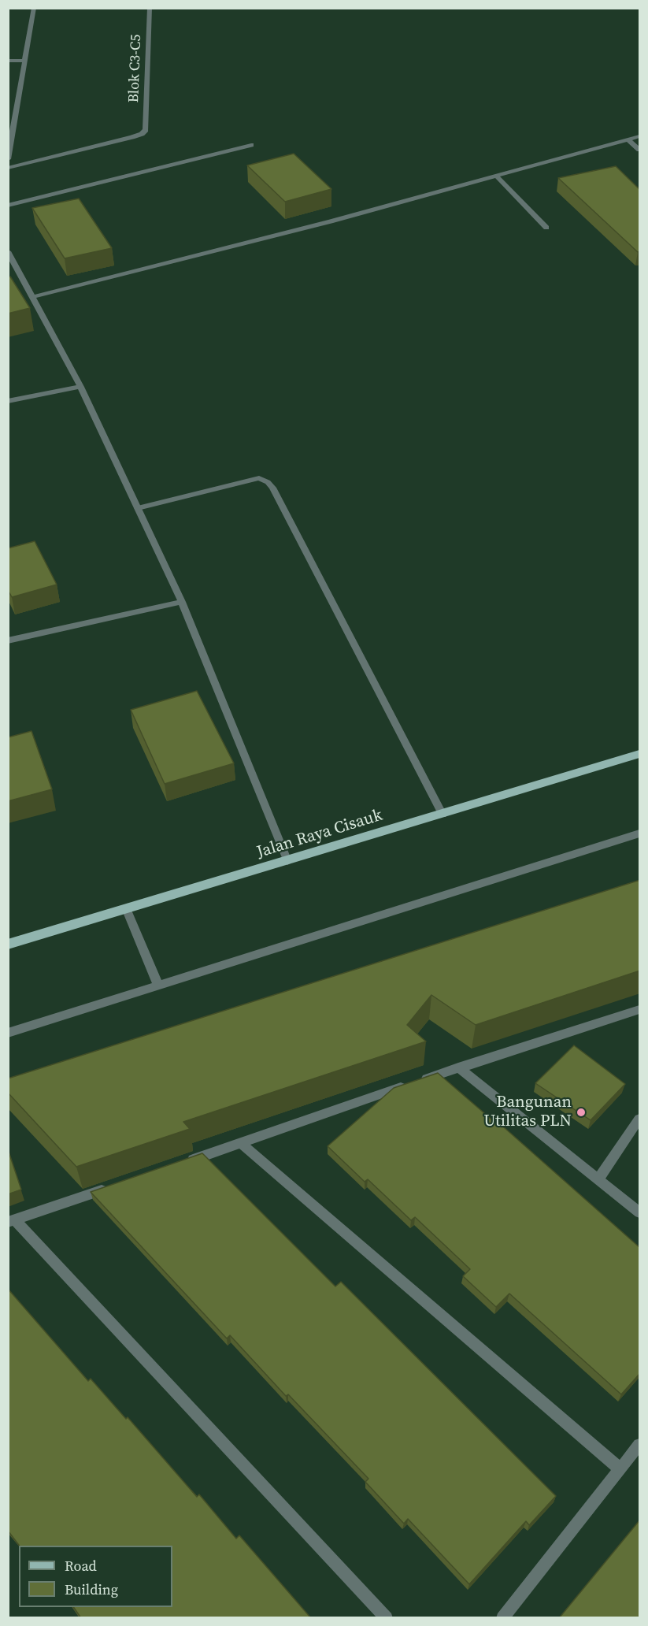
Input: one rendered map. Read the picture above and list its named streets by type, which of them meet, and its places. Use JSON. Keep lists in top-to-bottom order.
{
  "streets": {
    "main road": ["Jalan Raya Cisauk"],
    "street": ["Blok C3-C5"]
  },
  "places": ["Bangunan Utilitas PLN"],
  "legend": ["Road", "Building"]
}
